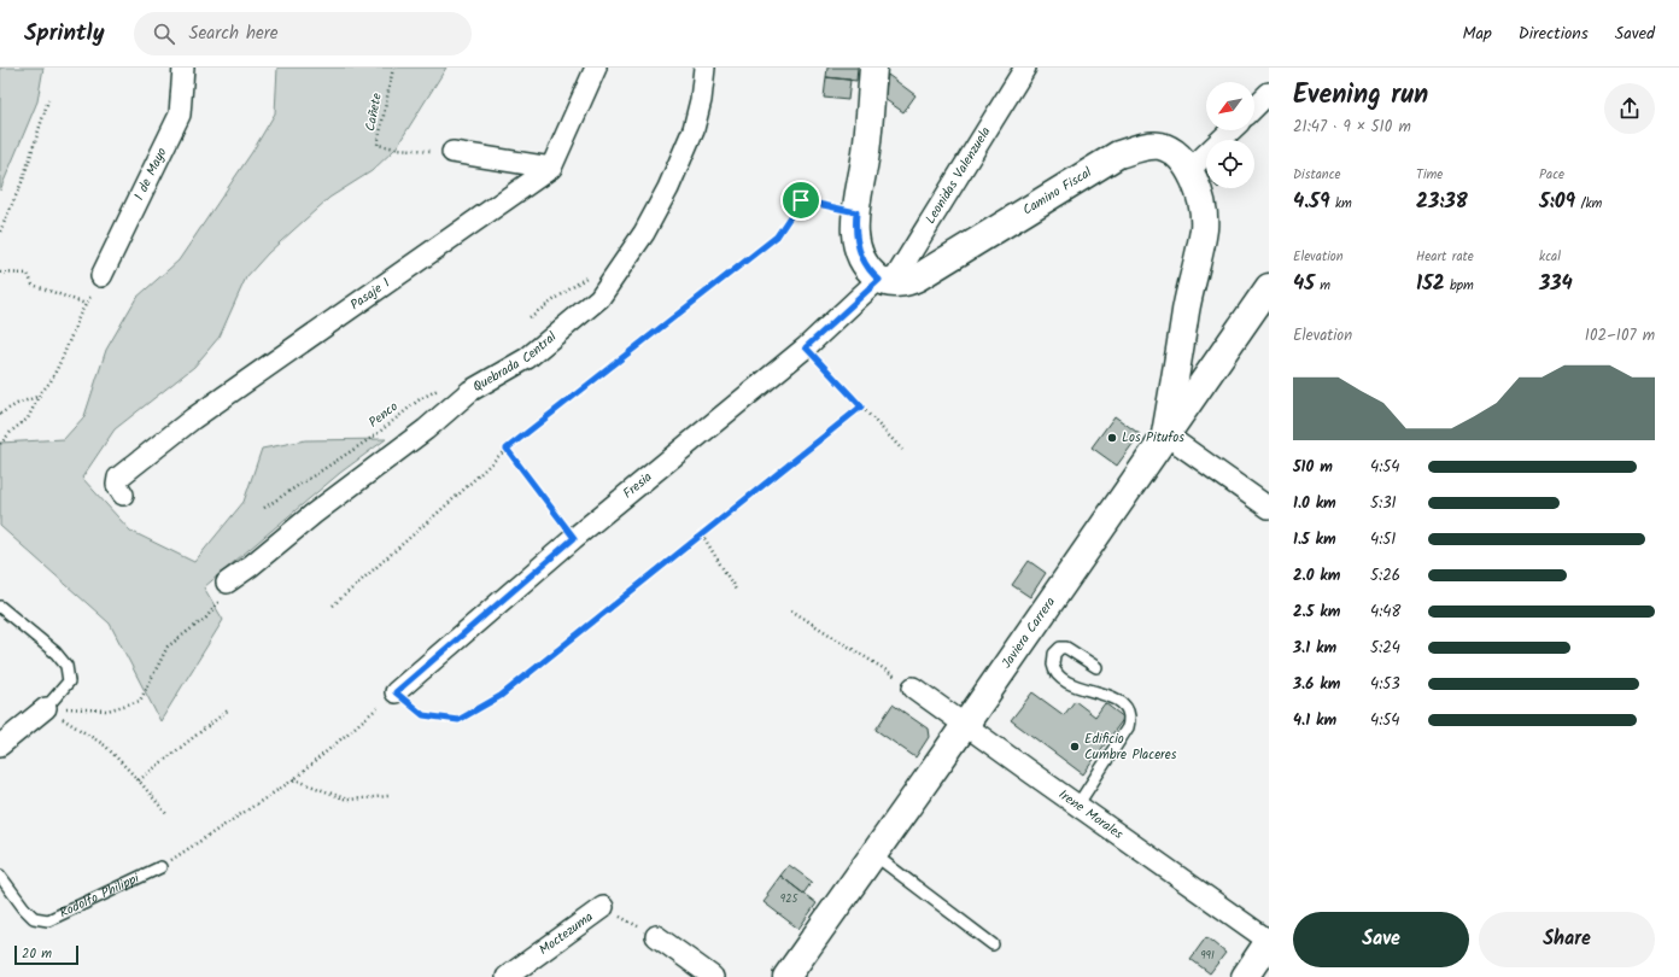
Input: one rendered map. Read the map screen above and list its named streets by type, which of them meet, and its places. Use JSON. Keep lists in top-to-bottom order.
{
  "streets": {
    "street": [
      "1 de Mayo",
      "Leonidas Valenzuela",
      "Camino Fiscal",
      "Pasaje 1",
      "Quebrada Central",
      "Fresia",
      "Javiera Carrera",
      "Irene Morales",
      "Moctezuma"
    ],
    "lane": ["Rodolfo Philippi"],
    "path": ["Cañete", "Penco"]
  },
  "crossings": [
    ["Leonidas Valenzuela", "Camino Fiscal"],
    ["Leonidas Valenzuela", "Fresia"],
    ["Camino Fiscal", "Fresia"],
    ["Camino Fiscal", "Javiera Carrera"],
    ["Javiera Carrera", "Irene Morales"]
  ],
  "places": ["Los Pitufos", "Edificio Cumbre Placeres"],
  "house_numbers": ["925", "991"],
  "scale_bar": "20 m",
  "north": "bottom left",
  "page": {
    "header": "Sprintly",
    "search": "Search here",
    "nav": ["Map", "Directions", "Saved"],
    "heading": ["Evening run", "21:47 · 9 × 510 m"],
    "stats": [
      ["Distance", "4.59 km"],
      ["Time", "23:38"],
      ["Pace", "5:09 /km"],
      ["Elevation", "45 m"],
      ["Heart rate", "152 bpm"],
      ["kcal", "334"]
    ],
    "chart": ["Elevation", "102–107 m"],
    "list": [
      {
        "name": "510 m",
        "note": "4:54"
      },
      {
        "name": "1.0 km",
        "note": "5:31"
      },
      {
        "name": "1.5 km",
        "note": "4:51"
      },
      {
        "name": "2.0 km",
        "note": "5:26"
      },
      {
        "name": "2.5 km",
        "note": "4:48"
      },
      {
        "name": "3.1 km",
        "note": "5:24"
      },
      {
        "name": "3.6 km",
        "note": "4:53"
      },
      {
        "name": "4.1 km",
        "note": "4:54"
      }
    ],
    "buttons": ["Save", "Share"],
    "scale": "20 m"
  }
}
